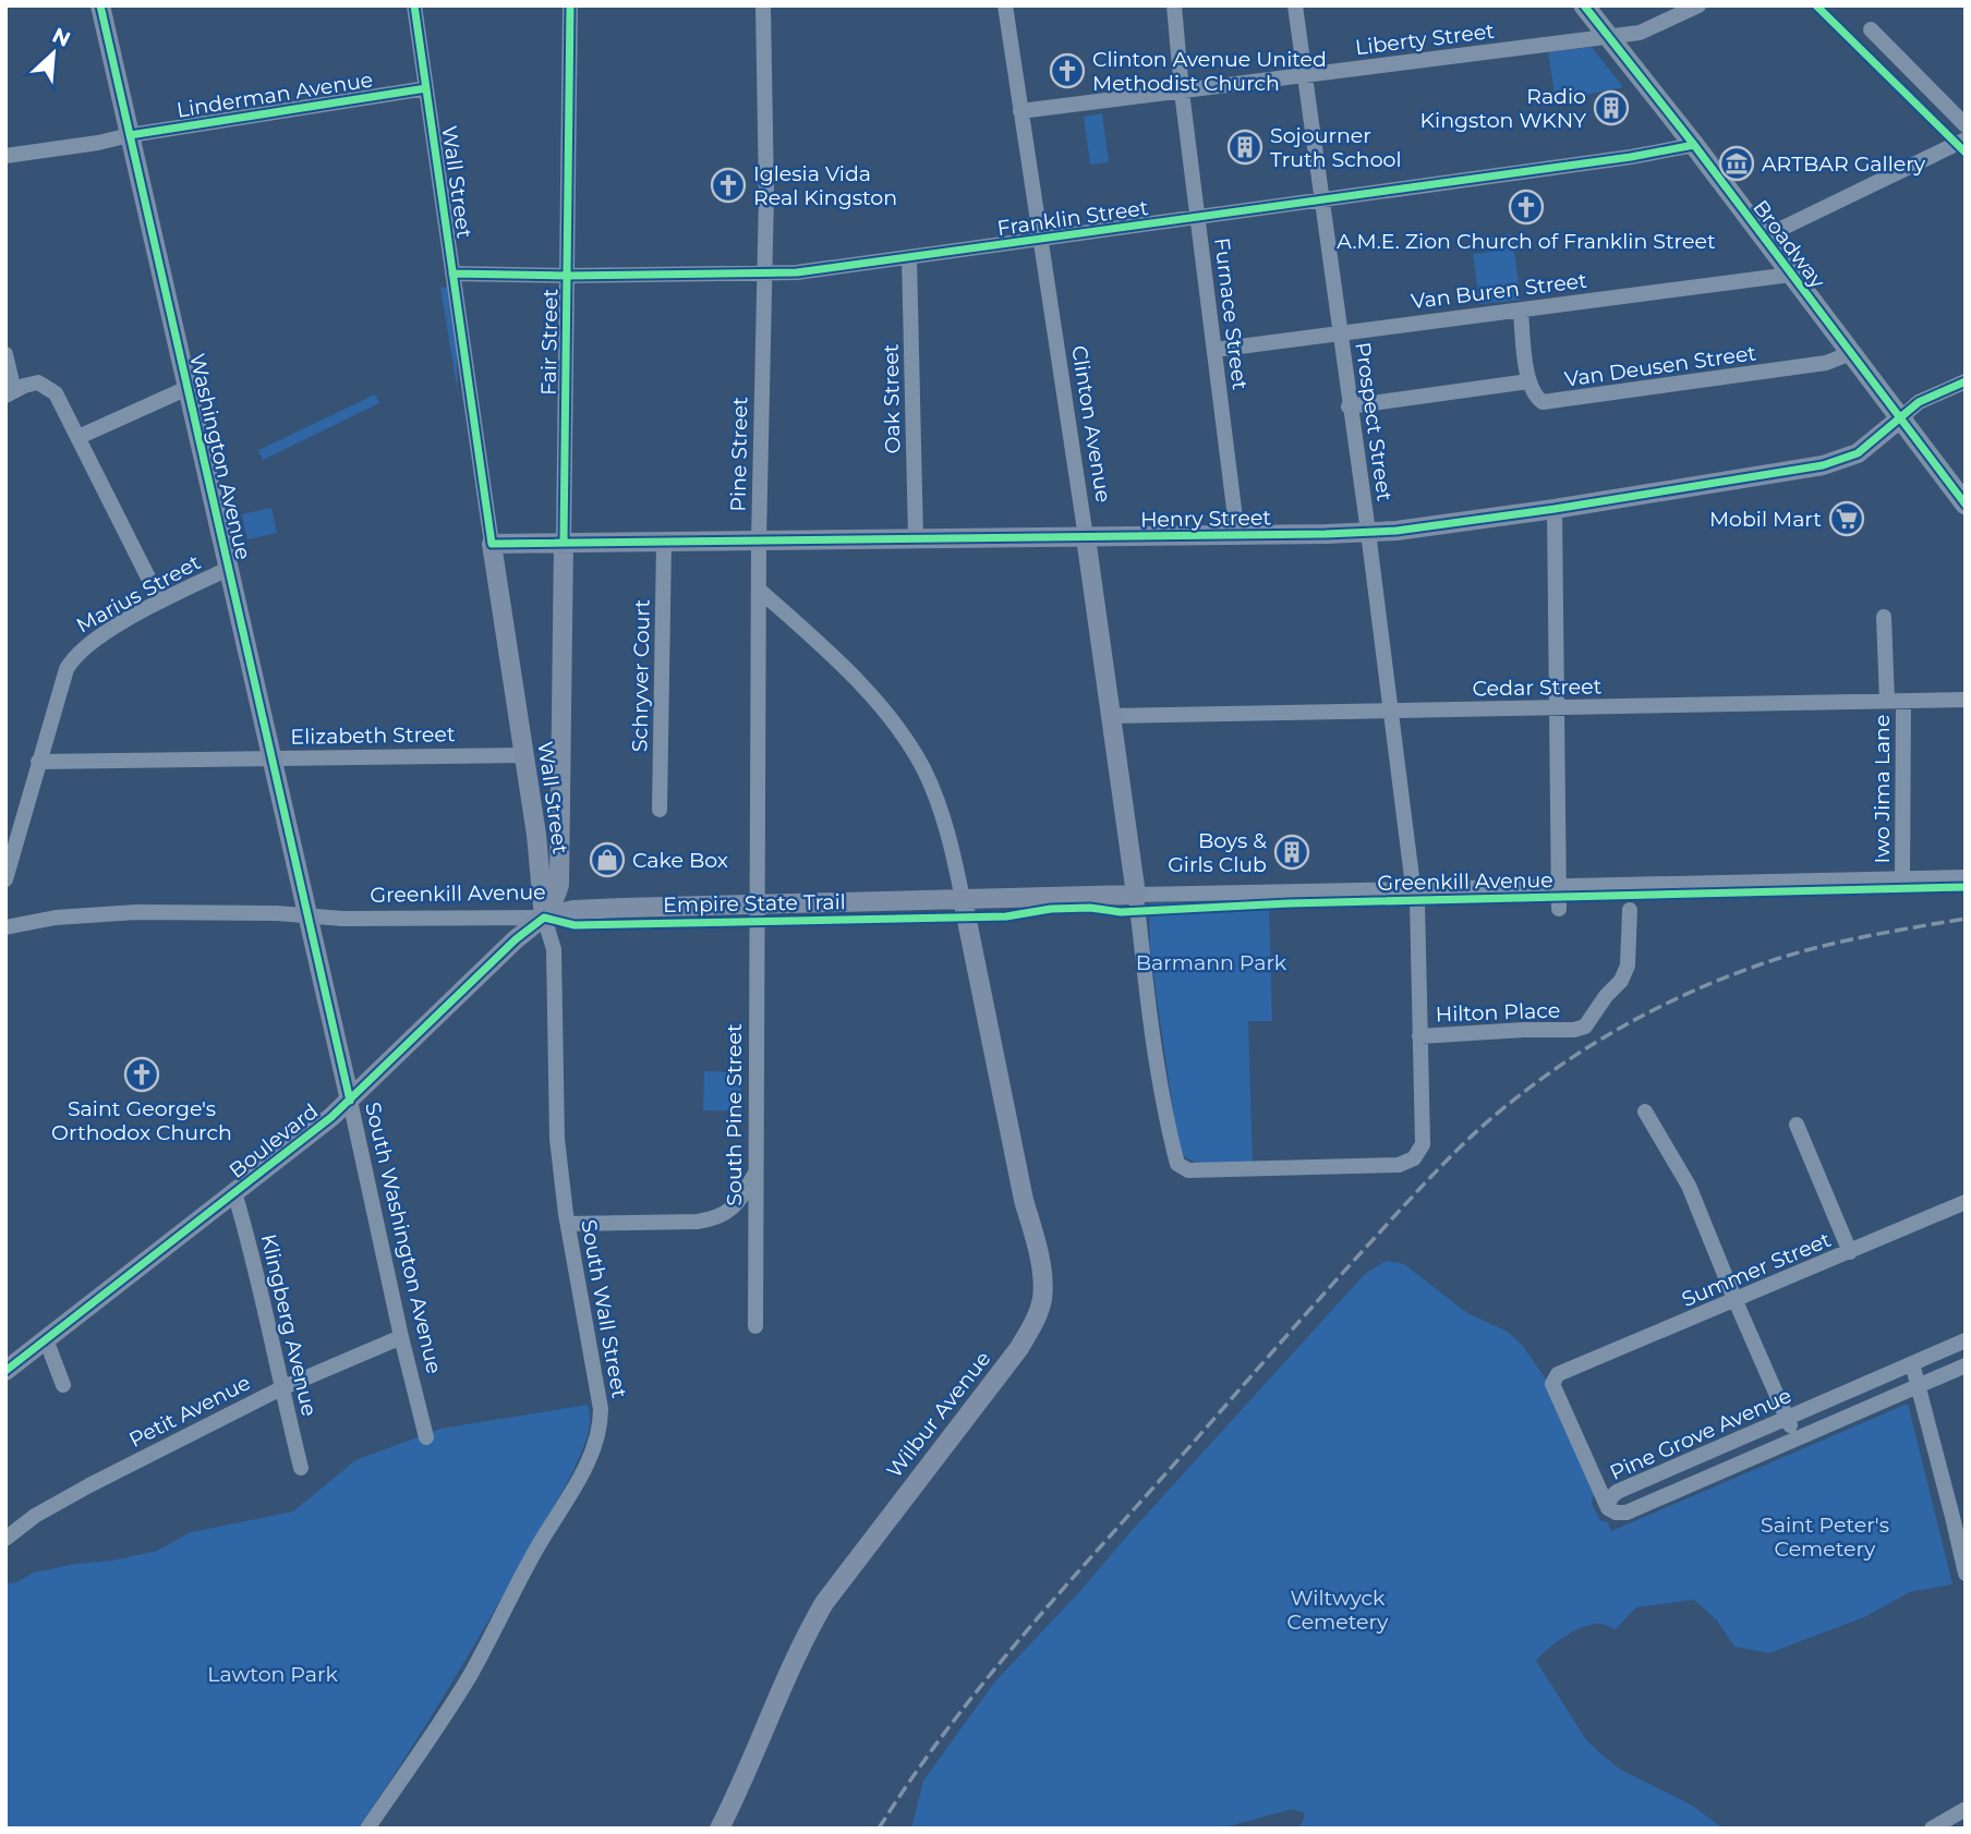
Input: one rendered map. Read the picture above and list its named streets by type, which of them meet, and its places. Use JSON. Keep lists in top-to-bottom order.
{
  "streets": {
    "highway": ["Broadway"],
    "main road": [
      "Wall Street",
      "Fair Street",
      "Clinton Avenue",
      "Washington Avenue",
      "Henry Street",
      "Greenkill Avenue",
      "Boulevard",
      "South Washington Avenue",
      "Wilbur Avenue"
    ],
    "street": [
      "Liberty Street",
      "Linderman Avenue",
      "Franklin Street",
      "Van Buren Street",
      "Furnace Street",
      "Van Deusen Street",
      "Oak Street",
      "Prospect Street",
      "Pine Street",
      "Marius Street",
      "Schryver Court",
      "Cedar Street",
      "Elizabeth Street",
      "Iwo Jima Lane",
      "Hilton Place",
      "South Pine Street",
      "Summer Street",
      "South Wall Street",
      "Klingberg Avenue",
      "Petit Avenue",
      "Pine Grove Avenue"
    ],
    "cycle path": ["Empire State Trail"]
  },
  "crossings": [
    ["Liberty Street", "Broadway"],
    ["Liberty Street", "Furnace Street"],
    ["Liberty Street", "Prospect Street"],
    ["Liberty Street", "Clinton Avenue"],
    ["Linderman Avenue", "Wall Street"],
    ["Linderman Avenue", "Washington Avenue"],
    ["Wall Street", "Franklin Street"],
    ["Wall Street", "Fair Street"],
    ["Wall Street", "Henry Street"],
    ["Wall Street", "Elizabeth Street"],
    ["Wall Street", "Greenkill Avenue"],
    ["Wall Street", "Boulevard"],
    ["Wall Street", "South Wall Street"],
    ["Franklin Street", "Broadway"],
    ["Franklin Street", "Furnace Street"],
    ["Franklin Street", "Fair Street"],
    ["Franklin Street", "Oak Street"],
    ["Franklin Street", "Prospect Street"],
    ["Franklin Street", "Clinton Avenue"],
    ["Franklin Street", "Pine Street"],
    ["Broadway", "Van Buren Street"],
    ["Broadway", "Van Deusen Street"],
    ["Broadway", "Henry Street"],
    ["Van Buren Street", "Furnace Street"],
    ["Van Buren Street", "Prospect Street"],
    ["Furnace Street", "Henry Street"],
    ["Fair Street", "Henry Street"],
    ["Fair Street", "Greenkill Avenue"],
    ["Fair Street", "Boulevard"],
    ["Fair Street", "South Wall Street"],
    ["Oak Street", "Henry Street"],
    ["Prospect Street", "Clinton Avenue"],
    ["Prospect Street", "Henry Street"],
    ["Prospect Street", "Cedar Street"],
    ["Prospect Street", "Greenkill Avenue"],
    ["Prospect Street", "Hilton Place"],
    ["Clinton Avenue", "Henry Street"],
    ["Clinton Avenue", "Cedar Street"],
    ["Clinton Avenue", "Greenkill Avenue"],
    ["Pine Street", "Henry Street"],
    ["Pine Street", "Greenkill Avenue"],
    ["Pine Street", "South Pine Street"],
    ["Washington Avenue", "Marius Street"],
    ["Washington Avenue", "Elizabeth Street"],
    ["Washington Avenue", "Greenkill Avenue"],
    ["Washington Avenue", "South Washington Avenue"],
    ["Henry Street", "Schryver Court"],
    ["Marius Street", "Elizabeth Street"],
    ["Cedar Street", "Iwo Jima Lane"],
    ["Iwo Jima Lane", "Greenkill Avenue"],
    ["Greenkill Avenue", "South Pine Street"],
    ["Greenkill Avenue", "Boulevard"],
    ["Greenkill Avenue", "South Washington Avenue"],
    ["Greenkill Avenue", "South Wall Street"],
    ["Greenkill Avenue", "Wilbur Avenue"],
    ["Boulevard", "South Washington Avenue"],
    ["Boulevard", "South Wall Street"],
    ["Boulevard", "Klingberg Avenue"],
    ["South Washington Avenue", "Petit Avenue"],
    ["Summer Street", "Pine Grove Avenue"],
    ["Klingberg Avenue", "Petit Avenue"]
  ],
  "parks": [
    "Barmann Park",
    "Saint Peter's Cemetery",
    "Wiltwyck Cemetery",
    "Lawton Park"
  ],
  "places": {
    "church": [
      "Clinton Avenue United Methodist Church",
      "Iglesia Vida Real Kingston",
      "A.M.E. Zion Church of Franklin Street",
      "Saint George's Orthodox Church"
    ],
    "building": ["Radio Kingston WKNY", "Sojourner Truth School", "Boys & Girls Club"],
    "museum": ["ARTBAR Gallery"],
    "supermarket": ["Mobil Mart"],
    "shop": ["Cake Box"]
  },
  "north": "top right"
}
